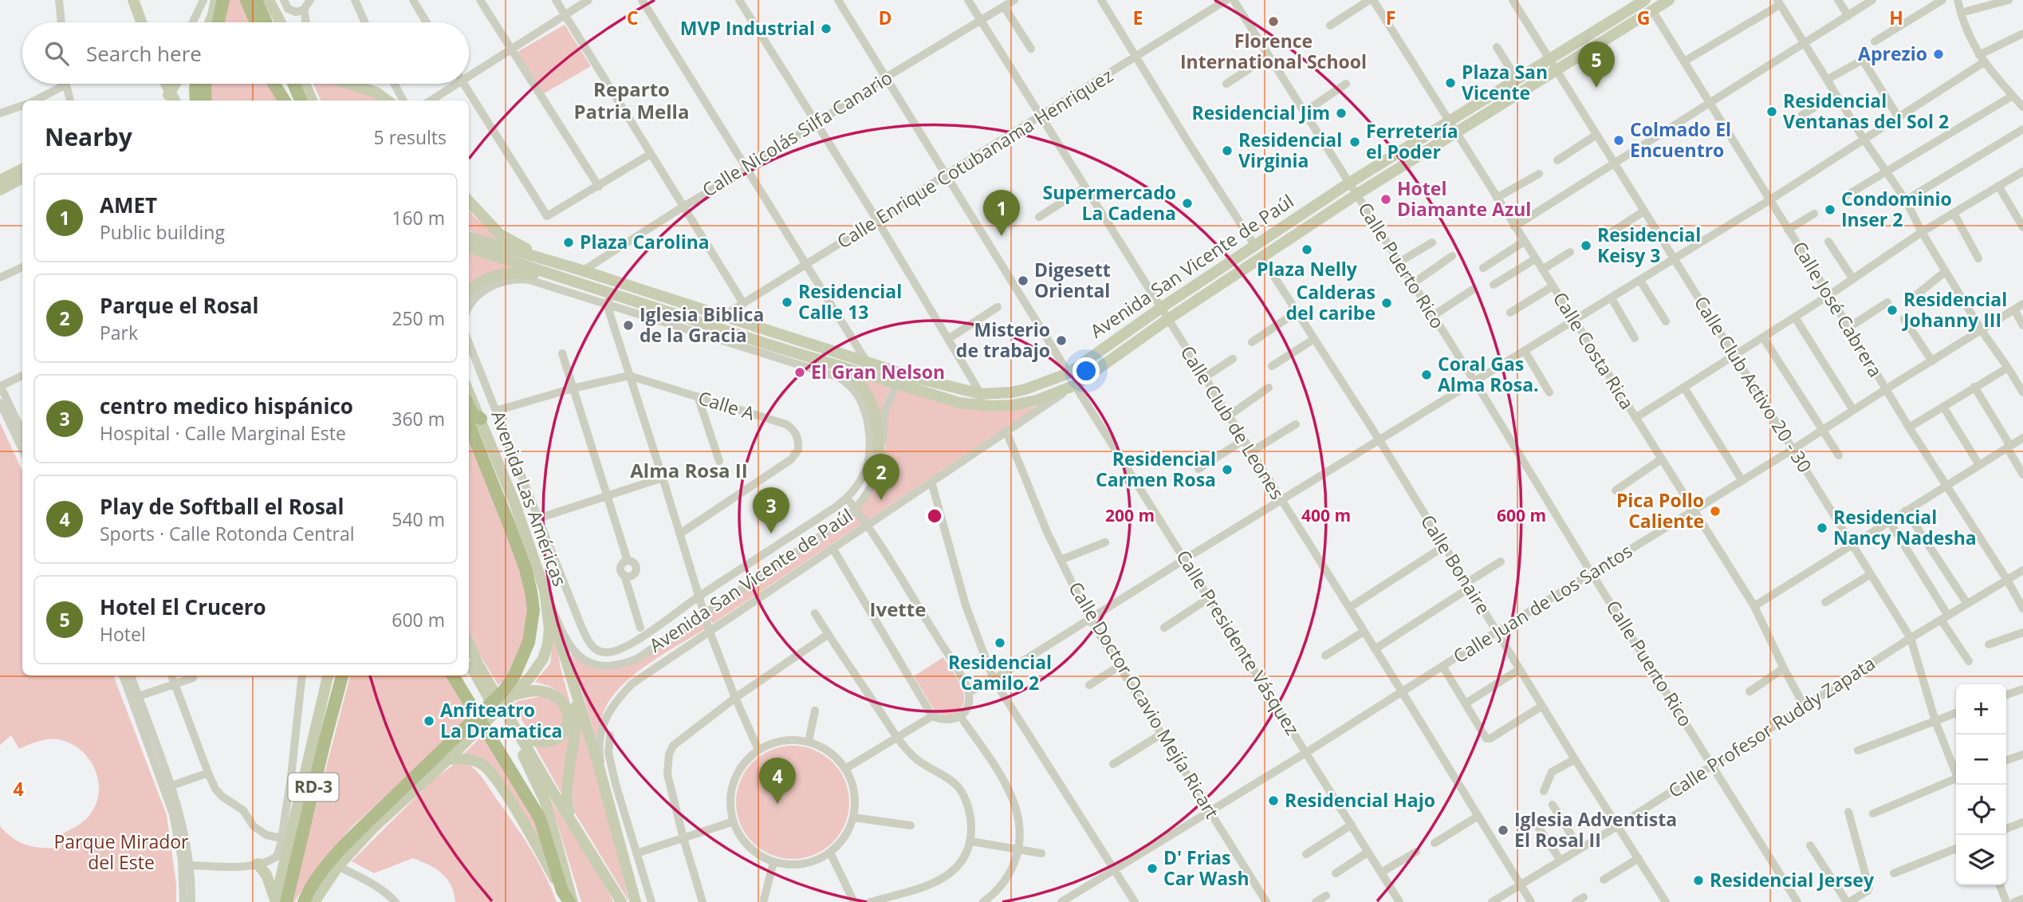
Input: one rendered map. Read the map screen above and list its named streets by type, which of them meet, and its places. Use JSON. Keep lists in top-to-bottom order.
{
  "streets": {
    "highway": ["RD-3"],
    "main road": ["Avenida San Vicente de Paúl", "Avenida Las Américas"],
    "street": [
      "Calle Nicolás Silfa Canario",
      "Calle Enrique Cotubanama Henriquez",
      "Calle Puerto Rico",
      "Calle José Cabrera",
      "Calle Costa Rica",
      "Calle Club Activo 20 - 30",
      "Calle A",
      "Calle Club de Leones",
      "Calle Bonaire",
      "Calle Juan de Los Santos",
      "Calle Presidente Vásquez",
      "Calle Doctor Ocavio Mejía Ricart",
      "Calle Profesor Ruddy Zapata"
    ]
  },
  "crossings": [
    ["Calle Nicolás Silfa Canario", "Avenida San Vicente de Paúl"],
    ["Calle Nicolás Silfa Canario", "Calle Club de Leones"],
    ["Calle Enrique Cotubanama Henriquez", "Avenida San Vicente de Paúl"],
    ["Calle Enrique Cotubanama Henriquez", "Calle Club de Leones"],
    ["Calle Puerto Rico", "Avenida San Vicente de Paúl"],
    ["Calle Puerto Rico", "Calle Juan de Los Santos"],
    ["Calle Puerto Rico", "Calle Profesor Ruddy Zapata"],
    ["Avenida San Vicente de Paúl", "Calle José Cabrera"],
    ["Avenida San Vicente de Paúl", "Calle Costa Rica"],
    ["Avenida San Vicente de Paúl", "Calle Club Activo 20 - 30"],
    ["Avenida San Vicente de Paúl", "Calle Club de Leones"],
    ["Avenida San Vicente de Paúl", "Avenida Las Américas"],
    ["Avenida San Vicente de Paúl", "Calle Bonaire"],
    ["Avenida San Vicente de Paúl", "Calle Presidente Vásquez"],
    ["Avenida San Vicente de Paúl", "Calle Doctor Ocavio Mejía Ricart"],
    ["Calle José Cabrera", "Calle Juan de Los Santos"],
    ["Calle José Cabrera", "Calle Profesor Ruddy Zapata"],
    ["Calle Costa Rica", "Calle Juan de Los Santos"],
    ["Calle Costa Rica", "Calle Profesor Ruddy Zapata"],
    ["Calle Club Activo 20 - 30", "Calle Juan de Los Santos"],
    ["Calle Club Activo 20 - 30", "Calle Profesor Ruddy Zapata"],
    ["Calle Club de Leones", "Calle Juan de Los Santos"],
    ["Calle Club de Leones", "Calle Profesor Ruddy Zapata"],
    ["Calle Bonaire", "Calle Juan de Los Santos"],
    ["Calle Bonaire", "Calle Profesor Ruddy Zapata"],
    ["Calle Juan de Los Santos", "Calle Presidente Vásquez"],
    ["Calle Juan de Los Santos", "Calle Doctor Ocavio Mejía Ricart"]
  ],
  "districts": ["Reparto Patria Mella", "Alma Rosa II", "Ivette"],
  "parks": ["Parque Mirador del Este"],
  "places": [
    "Florence International School",
    "MVP Industrial",
    "Aprezio",
    "Plaza San Vicente",
    "Residencial Ventanas del Sol 2",
    "Residencial Jim",
    "Colmado El Encuentro",
    "Ferretería el Poder",
    "Residencial Virginia",
    "Hotel Diamante Azul",
    "Supermercado La Cadena",
    "Condominio Inser 2",
    "Plaza Carolina",
    "Residencial Keisy 3",
    "Plaza Nelly",
    "Digesett Oriental",
    "Residencial Calle 13",
    "Calderas del caribe",
    "Residencial Johanny III",
    "Iglesia Biblica de la Gracia",
    "Misterio de trabajo",
    "El Gran Nelson",
    "Coral Gas Alma Rosa.",
    "Residencial Carmen Rosa",
    "Pica Pollo Caliente",
    "Residencial Nancy Nadesha",
    "Residencial Camilo 2",
    "Anfiteatro La Dramatica",
    "Residencial Hajo",
    "Iglesia Adventista El Rosal II",
    "D' Frias Car Wash",
    "Residencial Jersey"
  ],
  "page": {
    "search": "Search here",
    "pins": [
      "5",
      "1",
      "2",
      "3",
      "4"
    ],
    "heading": ["Nearby", "5 results"],
    "list": [
      {
        "mark": "1",
        "name": "AMET",
        "note": "Public building",
        "value": "160 m"
      },
      {
        "mark": "2",
        "name": "Parque el Rosal",
        "note": "Park",
        "value": "250 m"
      },
      {
        "mark": "3",
        "name": "centro medico hispánico",
        "note": "Hospital · Calle Marginal Este",
        "value": "360 m"
      },
      {
        "mark": "4",
        "name": "Play de Softball el Rosal",
        "note": "Sports · Calle Rotonda Central",
        "value": "540 m"
      },
      {
        "mark": "5",
        "name": "Hotel El Crucero",
        "note": "Hotel",
        "value": "600 m"
      }
    ],
    "map_buttons": ["+", "−"]
  },
  "grid": {
    "columns": [
      "C",
      "D",
      "E",
      "F",
      "G",
      "H"
    ],
    "rows": ["4"]
  },
  "rings": ["200 m", "400 m", "600 m"]
}
